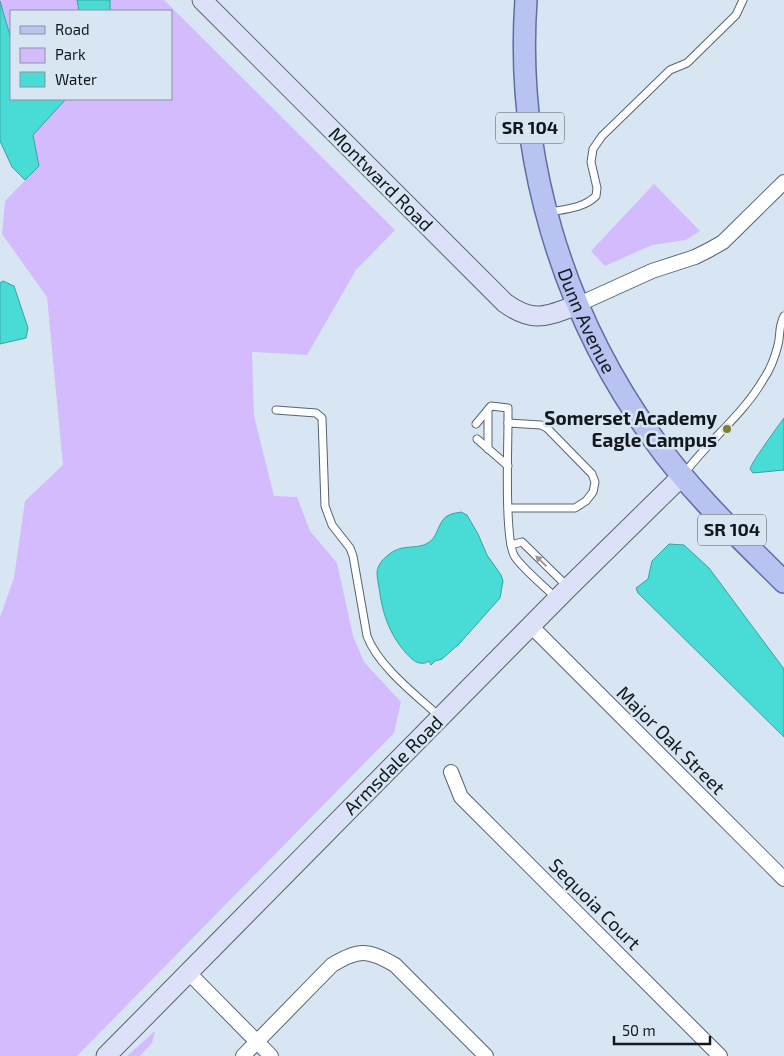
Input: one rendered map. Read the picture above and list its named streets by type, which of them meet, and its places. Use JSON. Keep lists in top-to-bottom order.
{
  "streets": {
    "main road": ["SR 104", "Dunn Avenue"],
    "street": [
      "Montward Road",
      "Major Oak Street",
      "Armsdale Road",
      "Sequoia Court"
    ]
  },
  "crossings": [
    ["Montward Road", "Dunn Avenue"],
    ["Dunn Avenue", "Armsdale Road"],
    ["Major Oak Street", "Armsdale Road"]
  ],
  "places": ["Somerset Academy Eagle Campus"],
  "legend": ["Road", "Park", "Water"],
  "scale_bar": "50 m"
}
